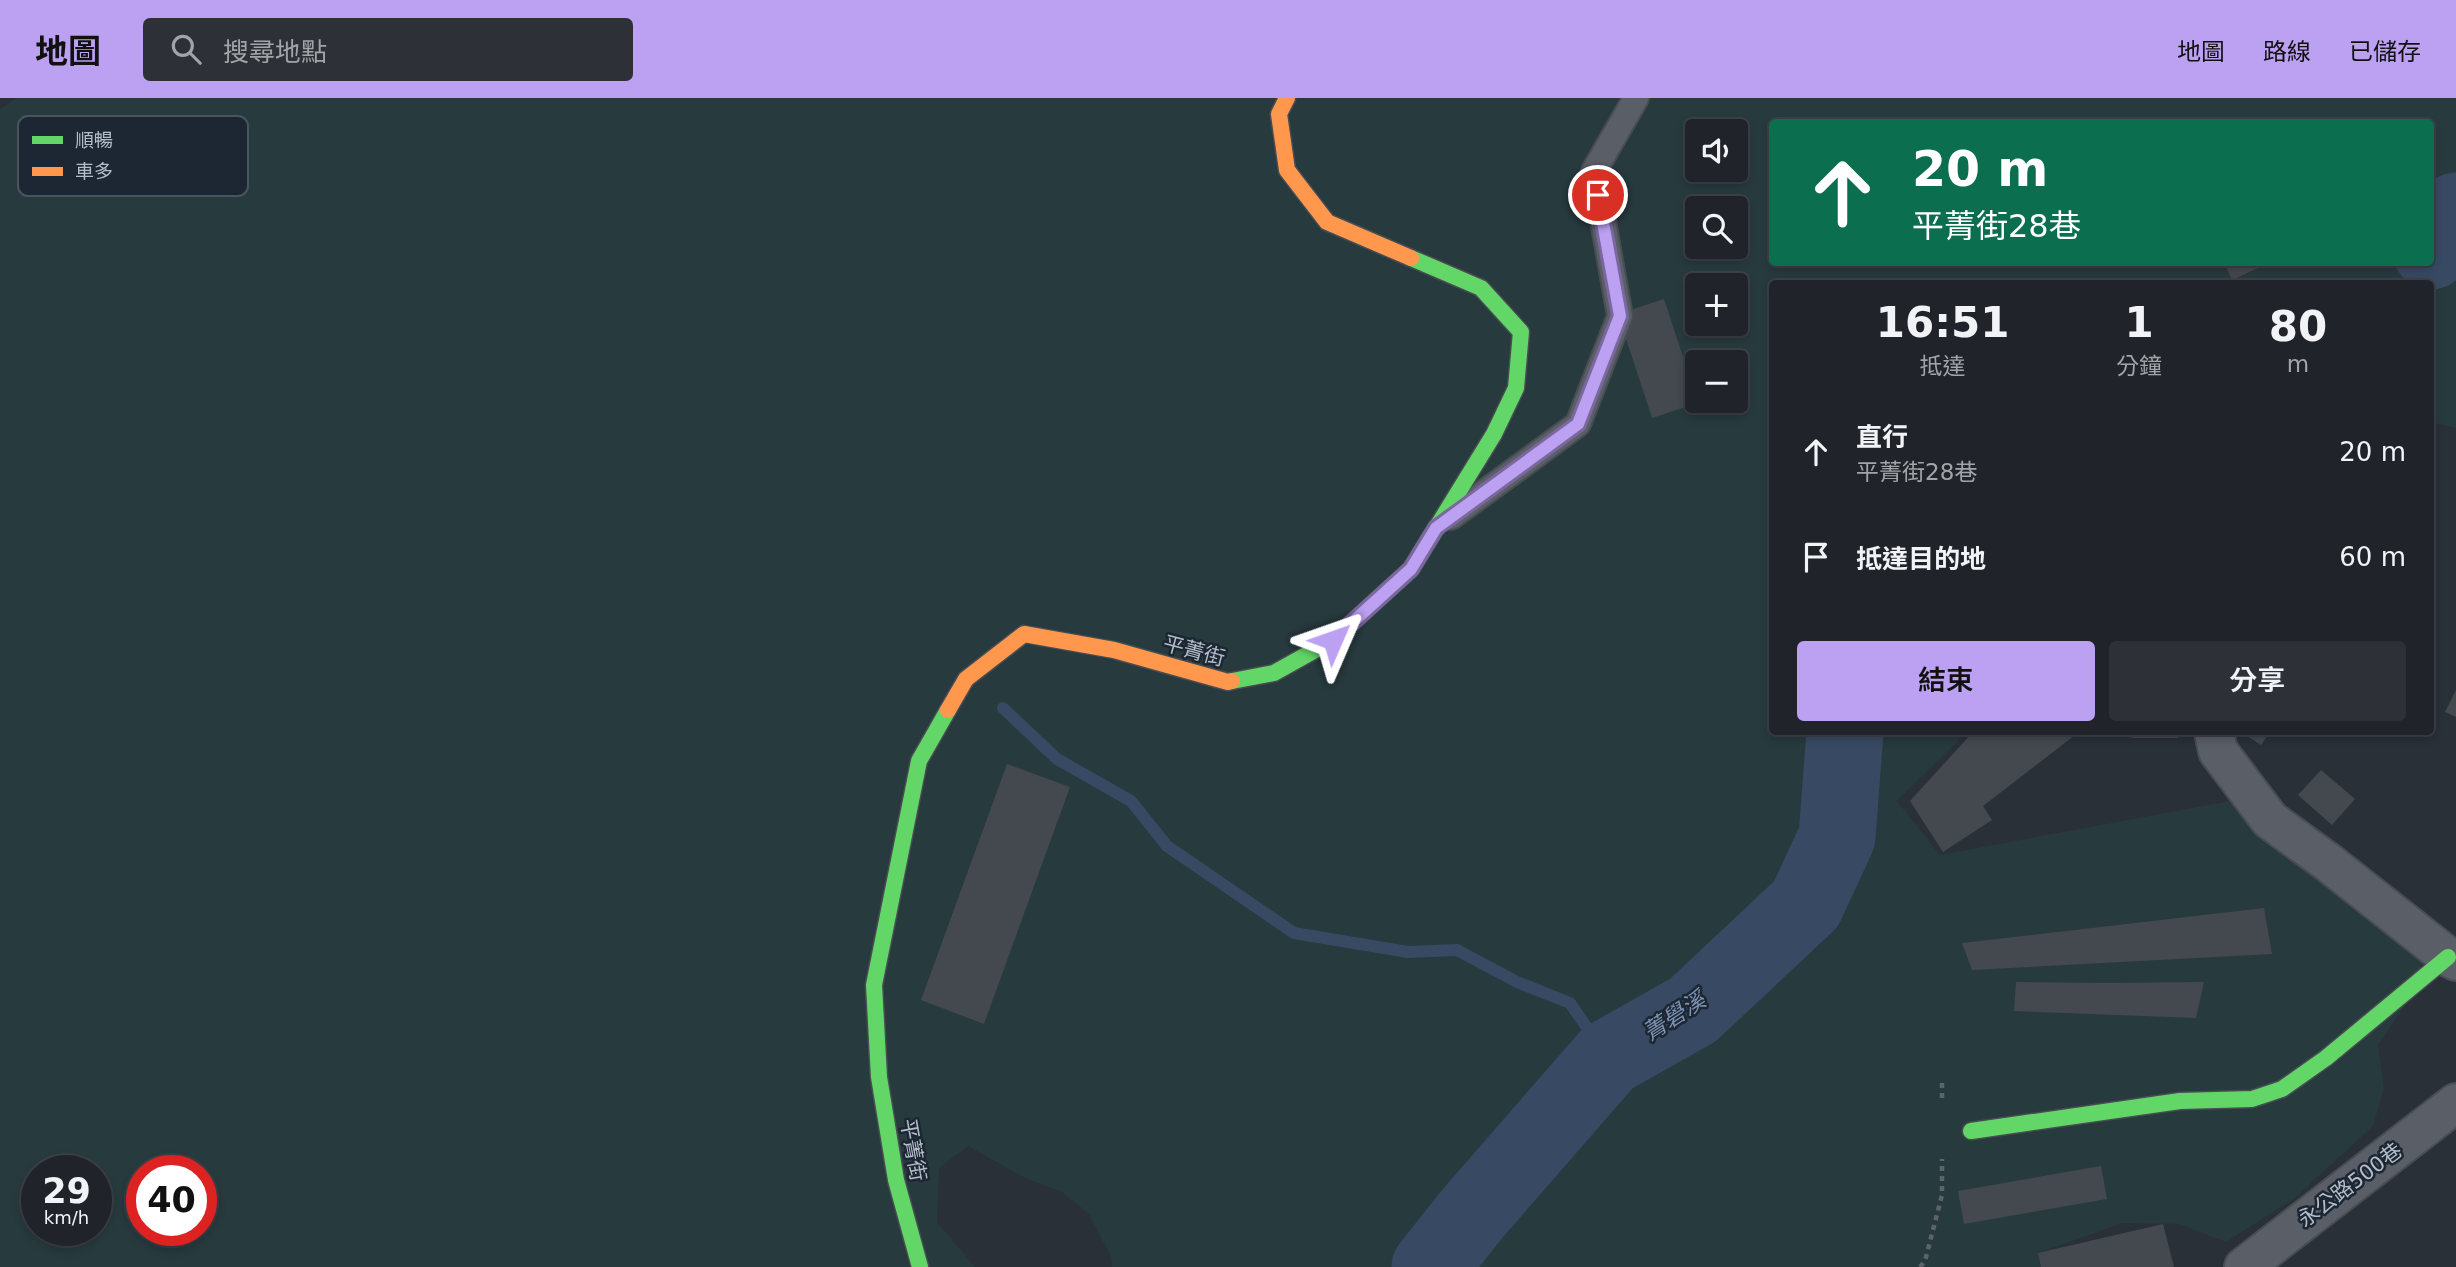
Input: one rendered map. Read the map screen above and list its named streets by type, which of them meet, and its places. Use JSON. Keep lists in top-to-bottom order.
{
  "streets": {
    "street": ["平菁街", "永公路500巷"]
  },
  "water": ["菁礐溪"],
  "legend": ["順暢", "車多"],
  "page": {
    "header": "地圖",
    "search": "搜尋地點",
    "nav": ["地圖", "路線", "已儲存"],
    "map_buttons": ["+", "−"],
    "turn": ["20 m", "平菁街28巷"],
    "eta": [
      "16:51",
      "抵達",
      "1",
      "分鐘",
      "80",
      "m"
    ],
    "list": [
      {
        "name": "直行",
        "note": "平菁街28巷",
        "value": "20 m"
      },
      {
        "name": "抵達目的地",
        "value": "60 m"
      }
    ],
    "buttons": ["結束", "分享"],
    "speed": "29 km/h",
    "limit": "40"
  }
}
